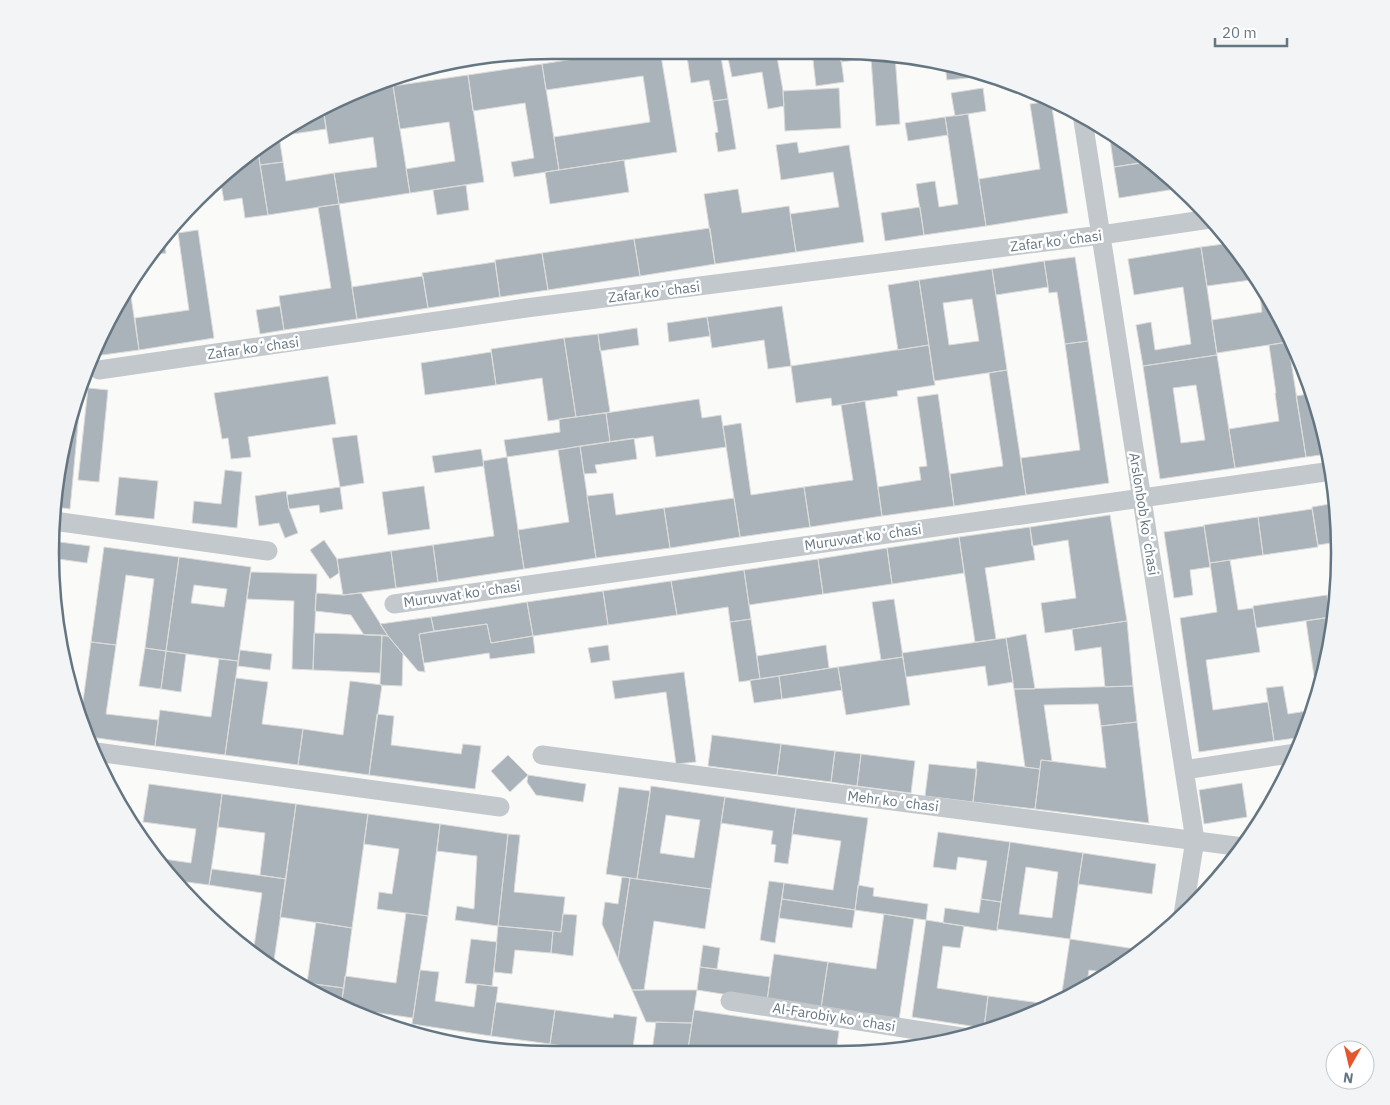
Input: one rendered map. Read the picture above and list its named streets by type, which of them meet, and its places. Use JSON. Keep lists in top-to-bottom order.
{
  "streets": {
    "street": [
      "Zafar koʻchasi",
      "Arslonbob koʻchasi",
      "Muruvvat koʻchasi",
      "Mehr koʻchasi",
      "Al-Farobiy koʻchasi"
    ]
  },
  "crossings": [
    ["Zafar koʻchasi", "Arslonbob koʻchasi"],
    ["Arslonbob koʻchasi", "Muruvvat koʻchasi"],
    ["Arslonbob koʻchasi", "Mehr koʻchasi"]
  ],
  "scale_bar": "20 m",
  "north": "bottom"
}
